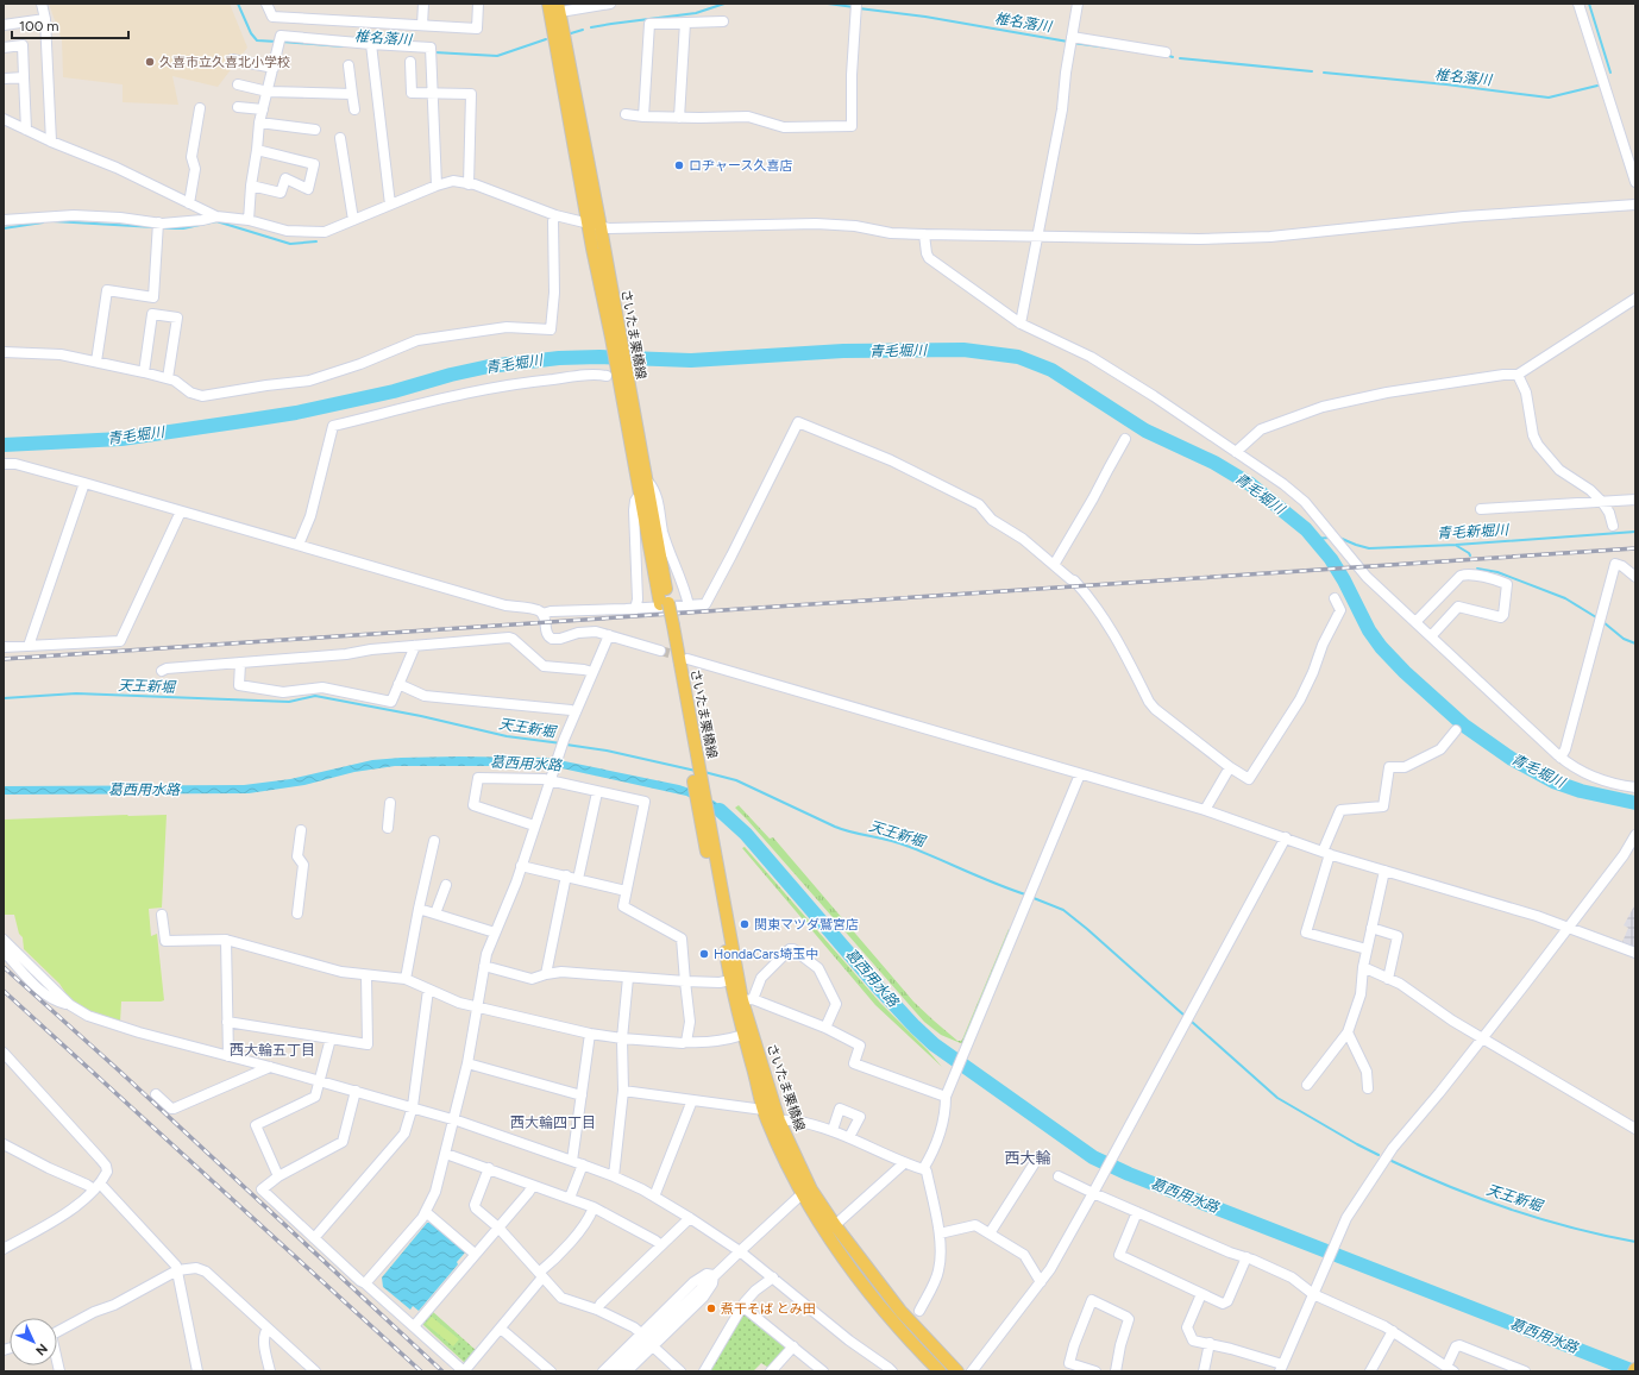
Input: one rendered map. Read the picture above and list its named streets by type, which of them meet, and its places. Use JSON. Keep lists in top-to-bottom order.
{
  "streets": {
    "main road": ["さいたま栗橋線"]
  },
  "districts": ["西大輪五丁目", "西大輪四丁目", "西大輪"],
  "water": [
    "椎名落川",
    "青毛堀川",
    "青毛新堀川",
    "天王新堀",
    "葛西用水路"
  ],
  "places": [
    "久喜市立久喜北小学校",
    "ロヂャース久喜店",
    "関東マツダ鷲宮店",
    "HondaCars埼玉中",
    "煮干そば とみ田"
  ],
  "scale_bar": "100 m",
  "north": "bottom right"
}
